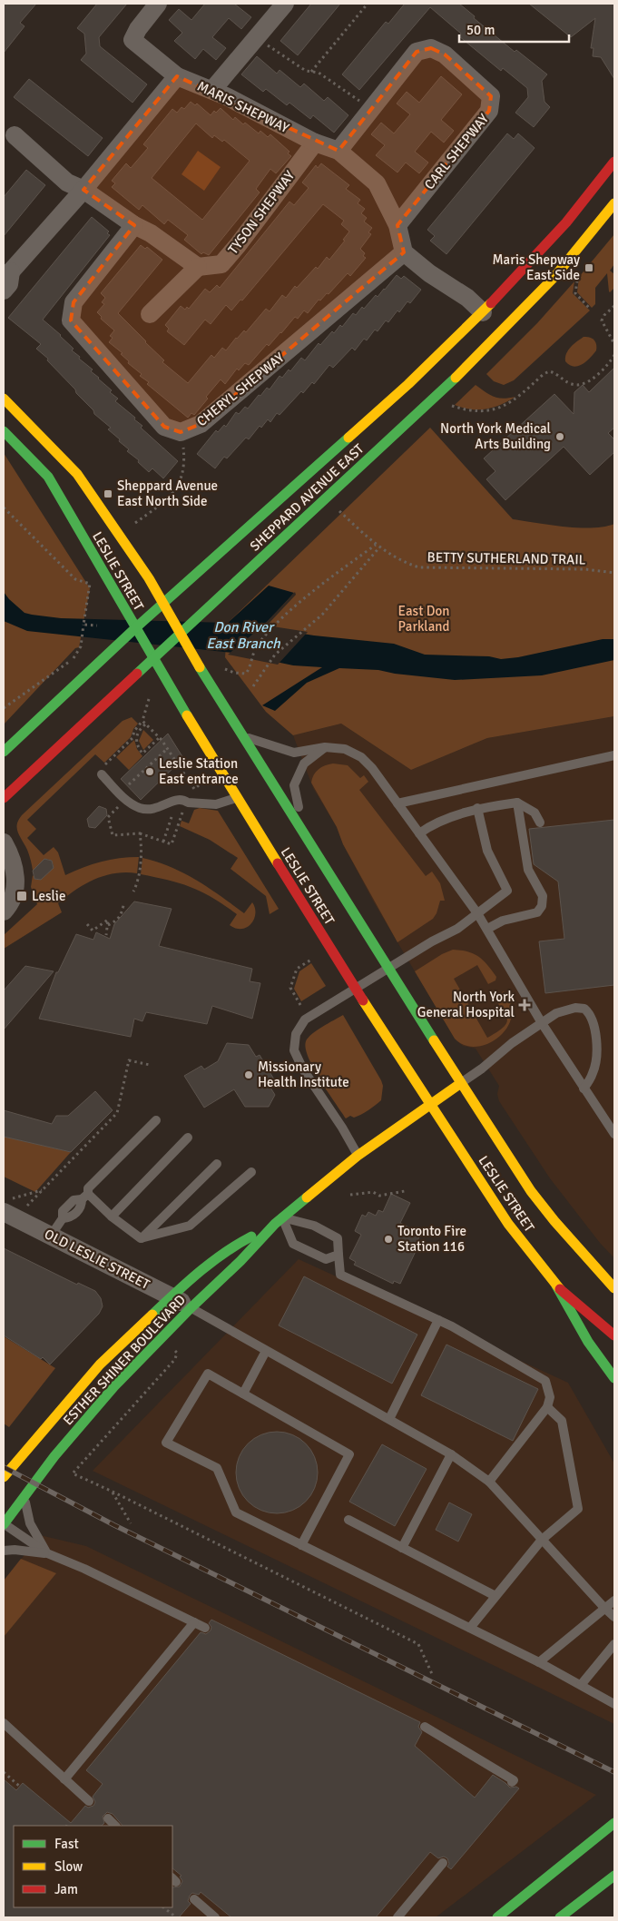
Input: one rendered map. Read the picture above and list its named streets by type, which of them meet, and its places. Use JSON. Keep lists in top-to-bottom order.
{
  "streets": {
    "main road": ["SHEPPARD AVENUE EAST", "LESLIE STREET", "ESTHER SHINER BOULEVARD"],
    "street": [
      "MARIS SHEPWAY",
      "CARL SHEPWAY",
      "TYSON SHEPWAY",
      "CHERYL SHEPWAY",
      "OLD LESLIE STREET"
    ],
    "path": ["BETTY SUTHERLAND TRAIL"]
  },
  "crossings": [
    ["MARIS SHEPWAY", "CARL SHEPWAY"],
    ["MARIS SHEPWAY", "TYSON SHEPWAY"],
    ["MARIS SHEPWAY", "CHERYL SHEPWAY"],
    ["SHEPPARD AVENUE EAST", "BETTY SUTHERLAND TRAIL"],
    ["SHEPPARD AVENUE EAST", "LESLIE STREET"],
    ["LESLIE STREET", "ESTHER SHINER BOULEVARD"],
    ["OLD LESLIE STREET", "ESTHER SHINER BOULEVARD"]
  ],
  "water": ["Don River East Branch"],
  "parks": ["East Don Parkland"],
  "places": {
    "transit": ["Maris Shepway East Side", "Sheppard Avenue East North Side", "Leslie"],
    "other": [
      "North York Medical Arts Building",
      "Leslie Station East entrance",
      "Missionary Health Institute",
      "Toronto Fire Station 116"
    ],
    "health": ["North York General Hospital"]
  },
  "legend": ["Fast", "Slow", "Jam"],
  "scale_bar": "50 m"
}
